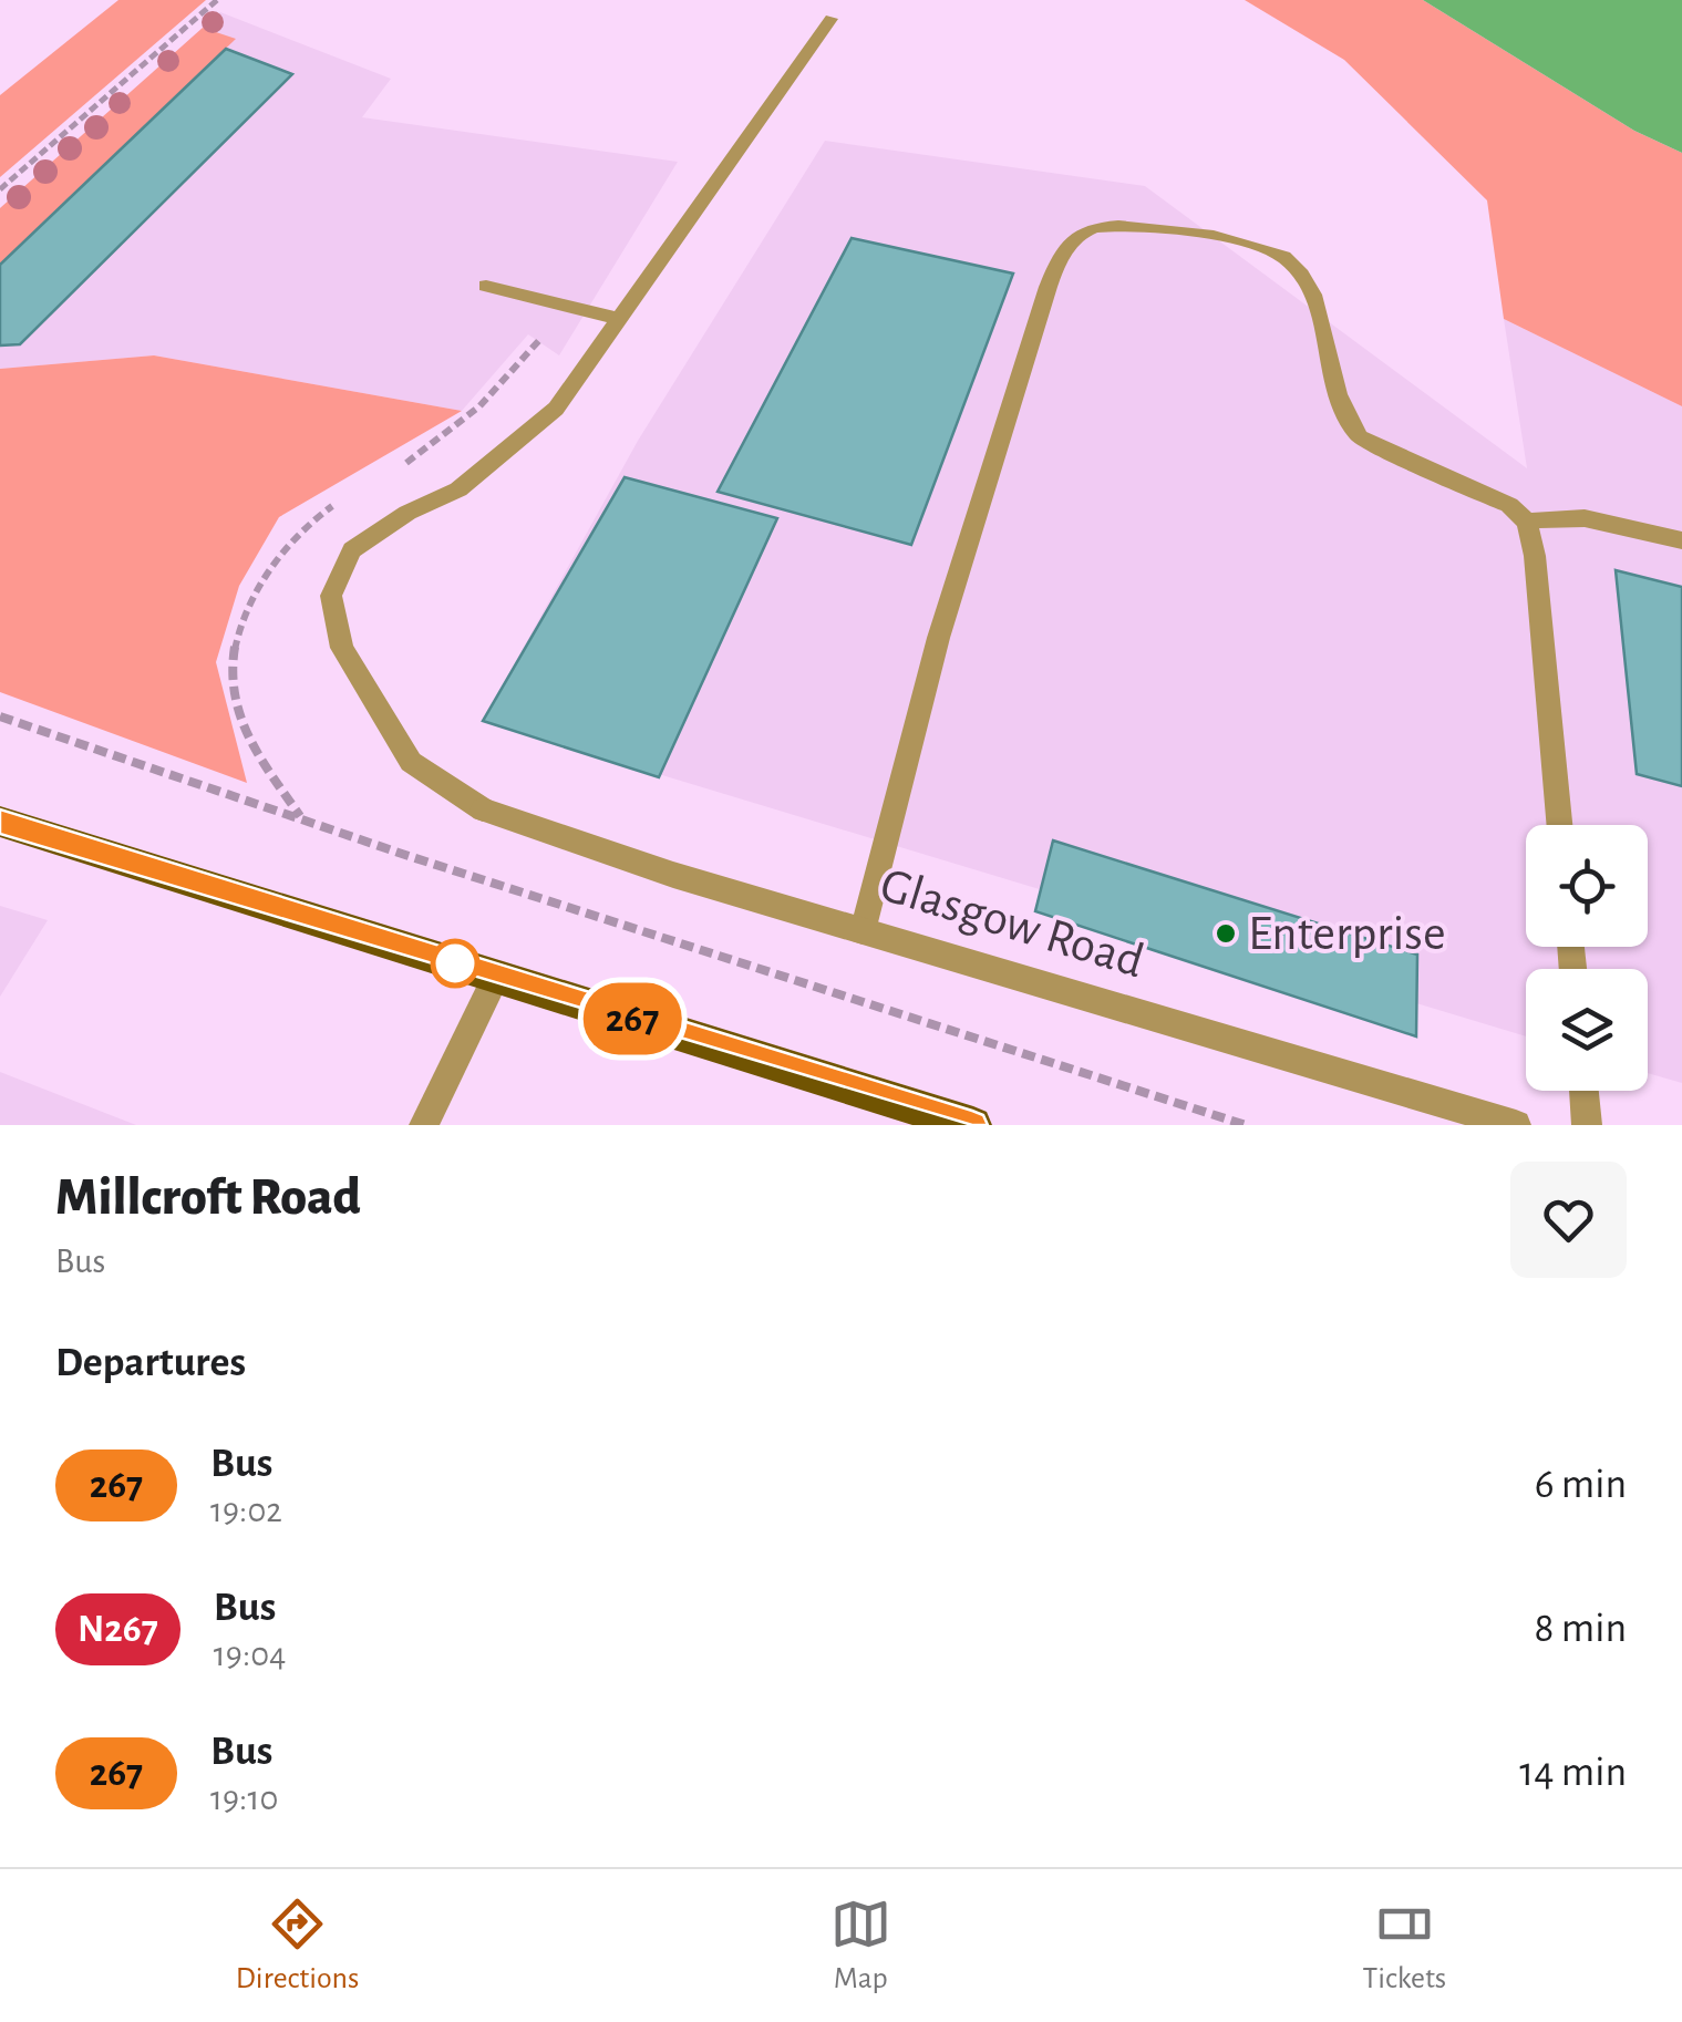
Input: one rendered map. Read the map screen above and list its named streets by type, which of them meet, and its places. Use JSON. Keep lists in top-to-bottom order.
{
  "streets": {
    "street": ["Glasgow Road"]
  },
  "places": ["Enterprise"],
  "lines": ["bus line 267"],
  "page": {
    "on_map": "267",
    "heading": [
      ["Millcroft Road", "Bus"],
      "Departures"
    ],
    "list": [
      {
        "mark": "267",
        "name": "Bus",
        "note": "19:02",
        "value": "6 min"
      },
      {
        "mark": "N267",
        "name": "Bus",
        "note": "19:04",
        "value": "8 min"
      },
      {
        "mark": "267",
        "name": "Bus",
        "note": "19:10",
        "value": "14 min"
      }
    ],
    "tabs": ["Directions", "Map", "Tickets"]
  }
}
